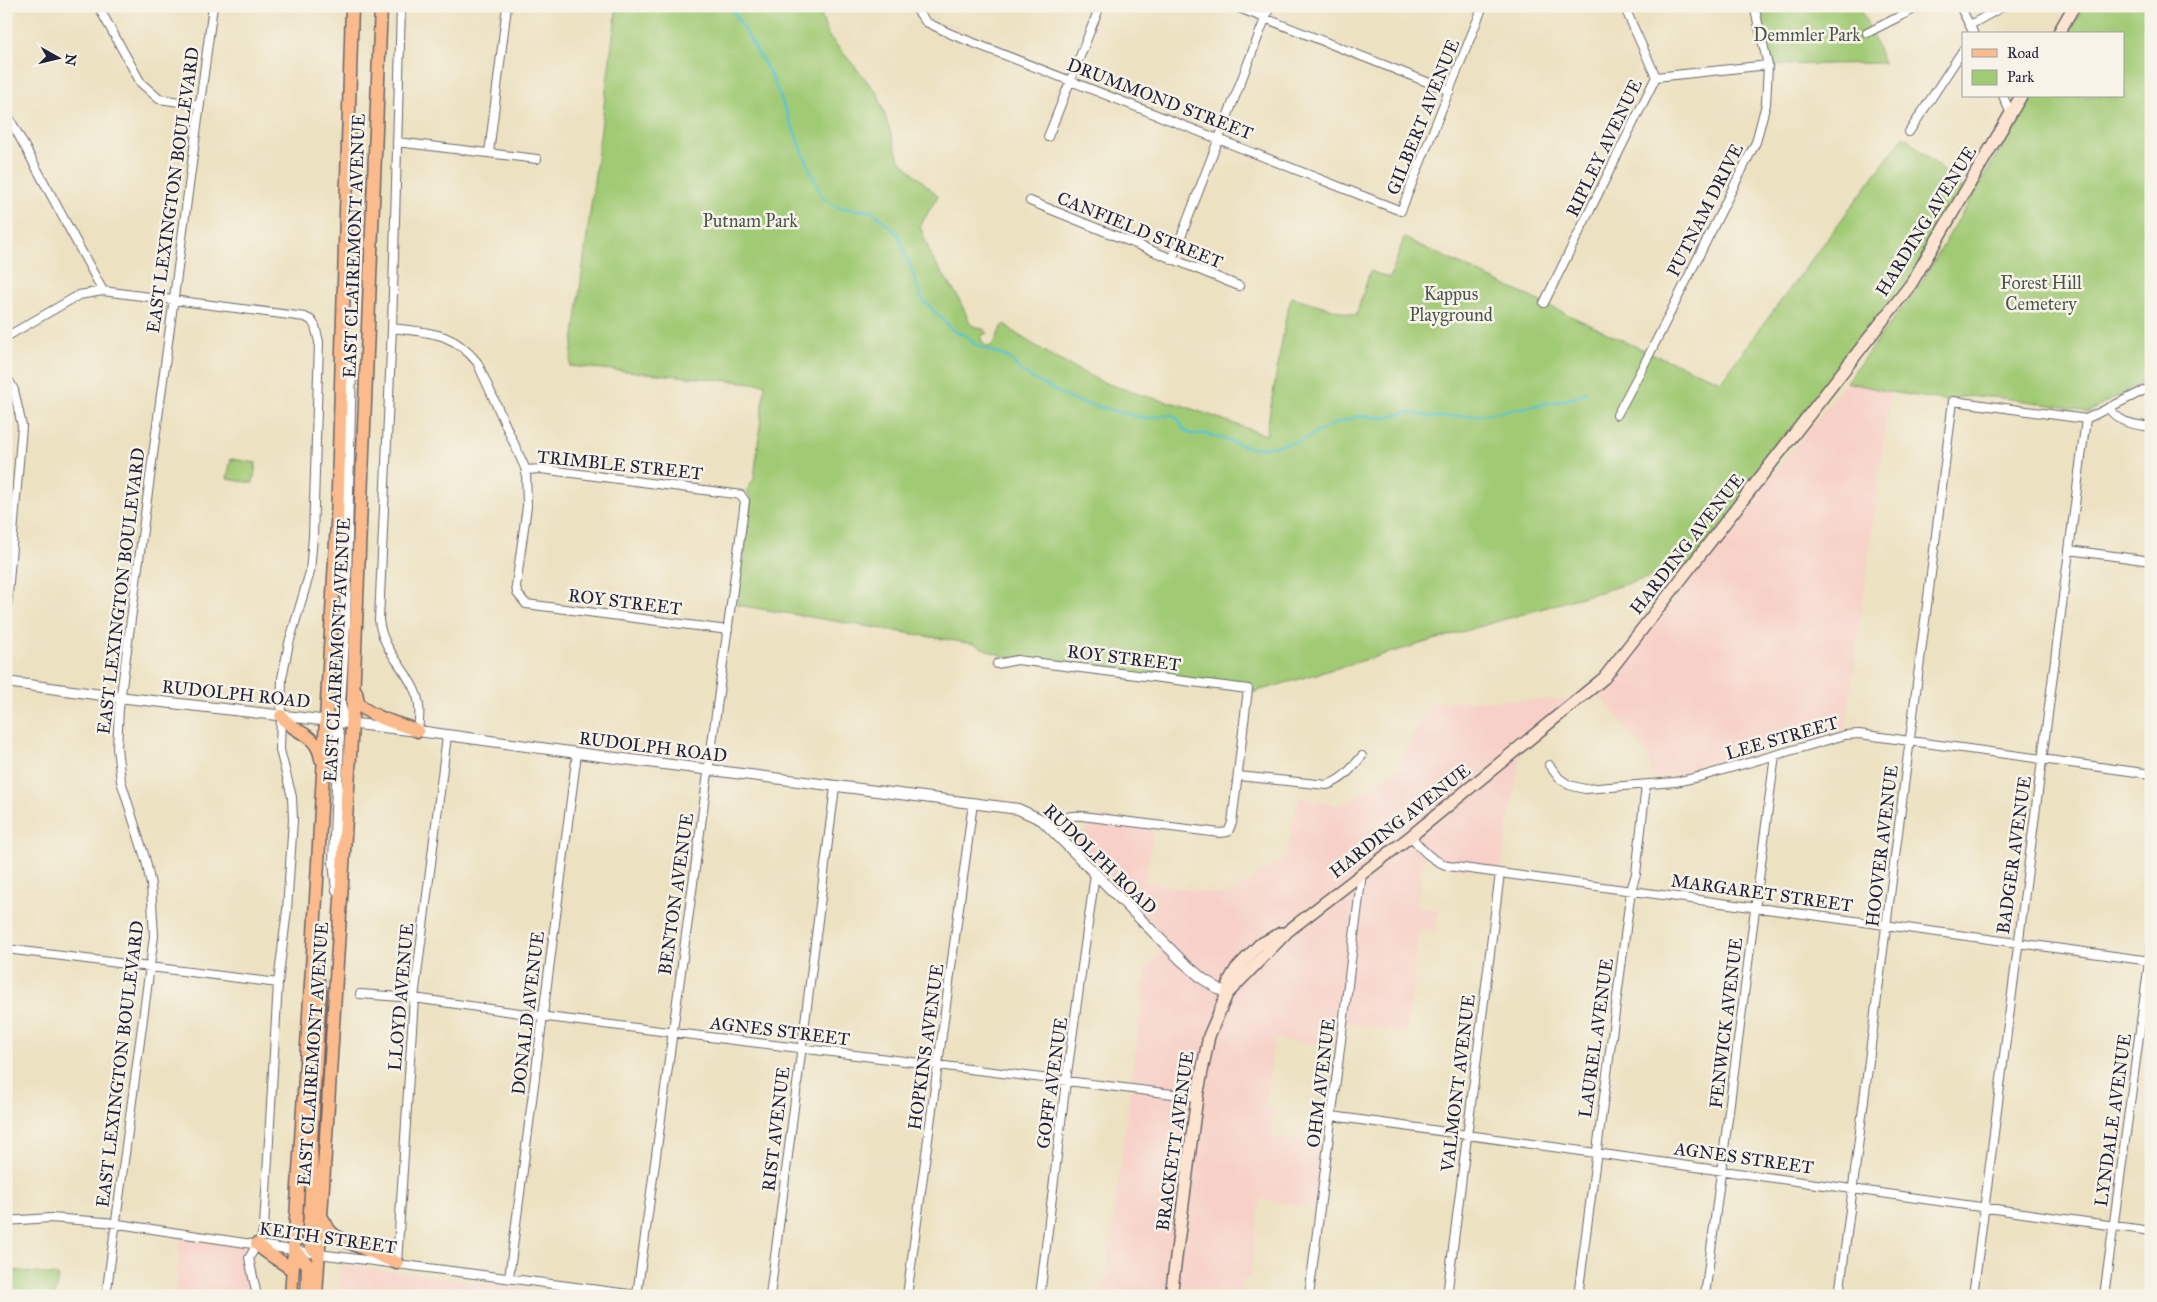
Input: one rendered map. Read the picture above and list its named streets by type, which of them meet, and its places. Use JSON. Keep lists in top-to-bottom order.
{
  "streets": {
    "main road": ["HARDING AVENUE", "EAST CLAIREMONT AVENUE", "BRACKETT AVENUE"],
    "street": [
      "DRUMMOND STREET",
      "GILBERT AVENUE",
      "RIPLEY AVENUE",
      "EAST LEXINGTON BOULEVARD",
      "PUTNAM DRIVE",
      "CANFIELD STREET",
      "TRIMBLE STREET",
      "ROY STREET",
      "RUDOLPH ROAD",
      "LEE STREET",
      "HOOVER AVENUE",
      "BADGER AVENUE",
      "MARGARET STREET",
      "BENTON AVENUE",
      "LLOYD AVENUE",
      "DONALD AVENUE",
      "FENWICK AVENUE",
      "AGNES STREET",
      "LAUREL AVENUE",
      "HOPKINS AVENUE",
      "GOFF AVENUE",
      "OHM AVENUE",
      "VALMONT AVENUE",
      "LYNDALE AVENUE",
      "RIST AVENUE",
      "KEITH STREET"
    ]
  },
  "crossings": [
    ["DRUMMOND STREET", "GILBERT AVENUE"],
    ["EAST LEXINGTON BOULEVARD", "RUDOLPH ROAD"],
    ["EAST LEXINGTON BOULEVARD", "KEITH STREET"],
    ["HARDING AVENUE", "RUDOLPH ROAD"],
    ["HARDING AVENUE", "MARGARET STREET"],
    ["HARDING AVENUE", "OHM AVENUE"],
    ["HARDING AVENUE", "BRACKETT AVENUE"],
    ["EAST CLAIREMONT AVENUE", "RUDOLPH ROAD"],
    ["EAST CLAIREMONT AVENUE", "KEITH STREET"],
    ["TRIMBLE STREET", "ROY STREET"],
    ["TRIMBLE STREET", "BENTON AVENUE"],
    ["ROY STREET", "BENTON AVENUE"],
    ["RUDOLPH ROAD", "BENTON AVENUE"],
    ["RUDOLPH ROAD", "LLOYD AVENUE"],
    ["RUDOLPH ROAD", "DONALD AVENUE"],
    ["RUDOLPH ROAD", "HOPKINS AVENUE"],
    ["RUDOLPH ROAD", "GOFF AVENUE"],
    ["RUDOLPH ROAD", "RIST AVENUE"],
    ["RUDOLPH ROAD", "BRACKETT AVENUE"],
    ["LEE STREET", "HOOVER AVENUE"],
    ["LEE STREET", "BADGER AVENUE"],
    ["LEE STREET", "FENWICK AVENUE"],
    ["LEE STREET", "LAUREL AVENUE"],
    ["HOOVER AVENUE", "BADGER AVENUE"],
    ["HOOVER AVENUE", "MARGARET STREET"],
    ["HOOVER AVENUE", "AGNES STREET"],
    ["BADGER AVENUE", "MARGARET STREET"],
    ["BADGER AVENUE", "AGNES STREET"],
    ["MARGARET STREET", "FENWICK AVENUE"],
    ["MARGARET STREET", "LAUREL AVENUE"],
    ["MARGARET STREET", "VALMONT AVENUE"],
    ["MARGARET STREET", "LYNDALE AVENUE"],
    ["BENTON AVENUE", "AGNES STREET"],
    ["BENTON AVENUE", "KEITH STREET"],
    ["LLOYD AVENUE", "AGNES STREET"],
    ["LLOYD AVENUE", "KEITH STREET"],
    ["DONALD AVENUE", "AGNES STREET"],
    ["DONALD AVENUE", "KEITH STREET"],
    ["FENWICK AVENUE", "AGNES STREET"],
    ["AGNES STREET", "LAUREL AVENUE"],
    ["AGNES STREET", "HOPKINS AVENUE"],
    ["AGNES STREET", "GOFF AVENUE"],
    ["AGNES STREET", "OHM AVENUE"],
    ["AGNES STREET", "VALMONT AVENUE"],
    ["AGNES STREET", "LYNDALE AVENUE"],
    ["AGNES STREET", "RIST AVENUE"],
    ["AGNES STREET", "BRACKETT AVENUE"]
  ],
  "parks": [
    "Demmler Park",
    "Putnam Park",
    "Forest Hill Cemetery",
    "Kappus Playground"
  ],
  "legend": ["Road", "Park"],
  "north": "right"
}
